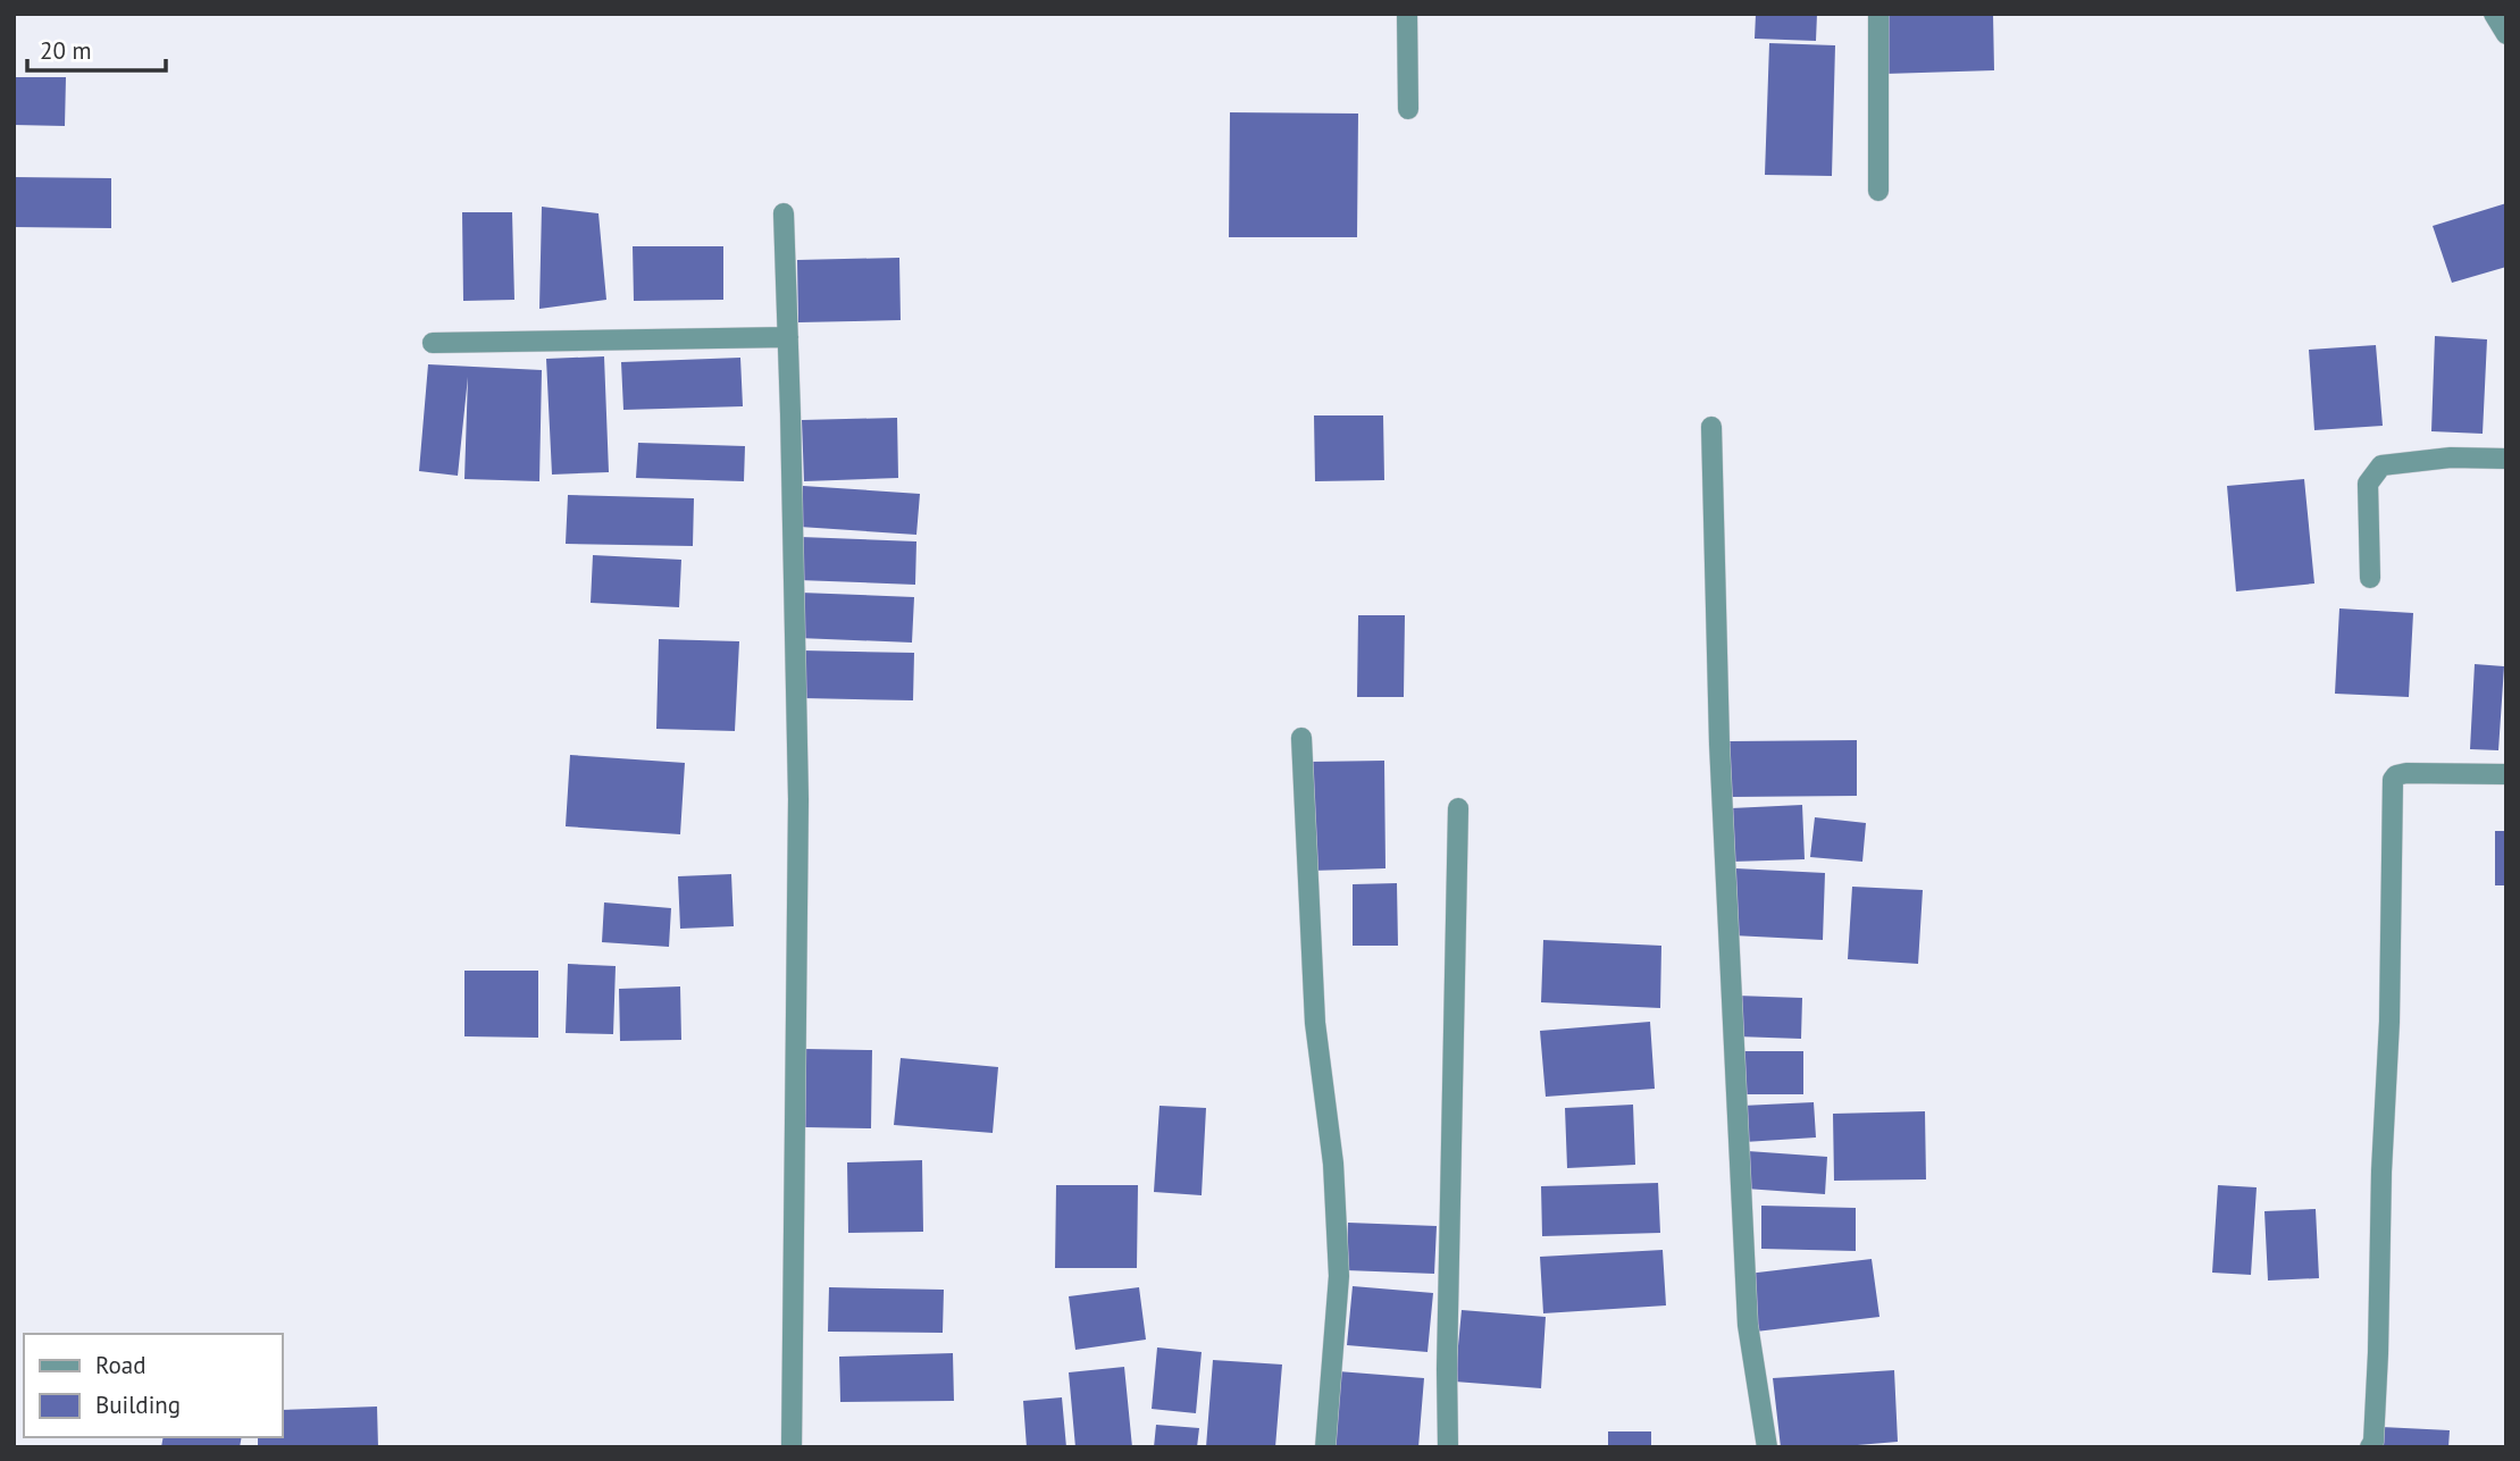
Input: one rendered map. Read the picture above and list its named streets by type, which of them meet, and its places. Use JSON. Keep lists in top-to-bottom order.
{
  "legend": ["Road", "Building"],
  "scale_bar": "20 m"
}
